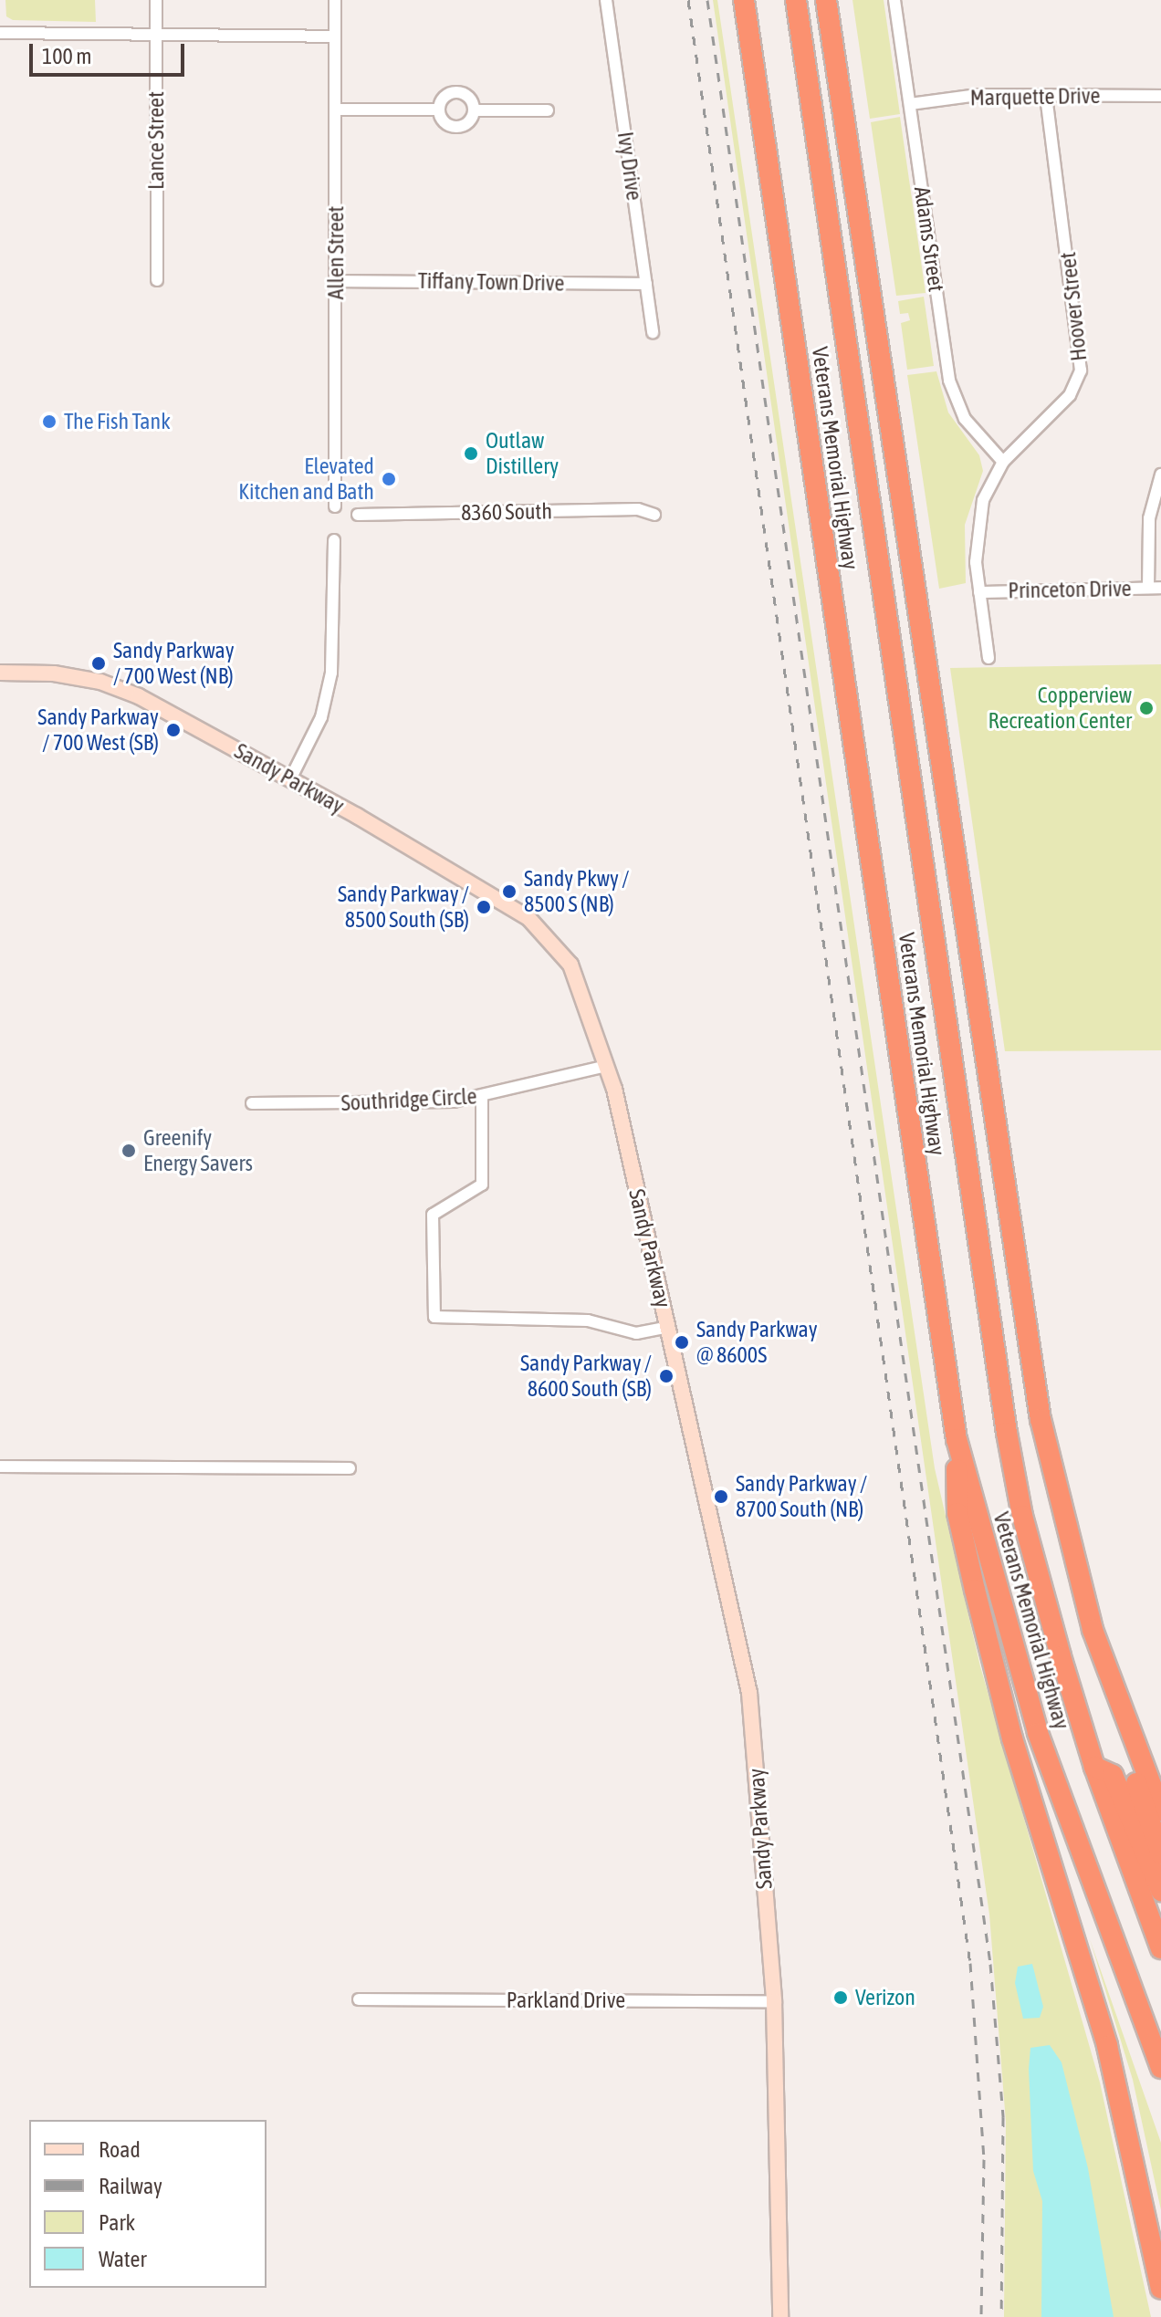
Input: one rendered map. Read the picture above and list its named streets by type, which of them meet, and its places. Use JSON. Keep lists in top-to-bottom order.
{
  "streets": {
    "highway": ["Veterans Memorial Highway"],
    "main road": ["Sandy Parkway"],
    "street": [
      "Marquette Drive",
      "Lance Street",
      "Ivy Drive",
      "Adams Street",
      "Allen Street",
      "Tiffany Town Drive",
      "Hoover Street",
      "8360 South",
      "Princeton Drive",
      "Southridge Circle",
      "Parkland Drive"
    ]
  },
  "crossings": [
    ["Marquette Drive", "Adams Street"],
    ["Marquette Drive", "Hoover Street"],
    ["Ivy Drive", "Tiffany Town Drive"],
    ["Adams Street", "Hoover Street"],
    ["Allen Street", "Tiffany Town Drive"],
    ["Hoover Street", "Princeton Drive"],
    ["Sandy Parkway", "Southridge Circle"],
    ["Sandy Parkway", "Parkland Drive"]
  ],
  "places": [
    "The Fish Tank",
    "Outlaw Distillery",
    "Elevated Kitchen and Bath",
    "Sandy Parkway / 700 West (NB)",
    "Copperview Recreation Center",
    "Sandy Parkway / 700 West (SB)",
    "Sandy Pkwy / 8500 S (NB)",
    "Sandy Parkway / 8500 South (SB)",
    "Greenify Energy Savers",
    "Sandy Parkway @ 8600S",
    "Sandy Parkway / 8600 South (SB)",
    "Sandy Parkway / 8700 South (NB)",
    "Verizon"
  ],
  "legend": [
    "Road",
    "Railway",
    "Park",
    "Water"
  ],
  "scale_bar": "100 m"
}
